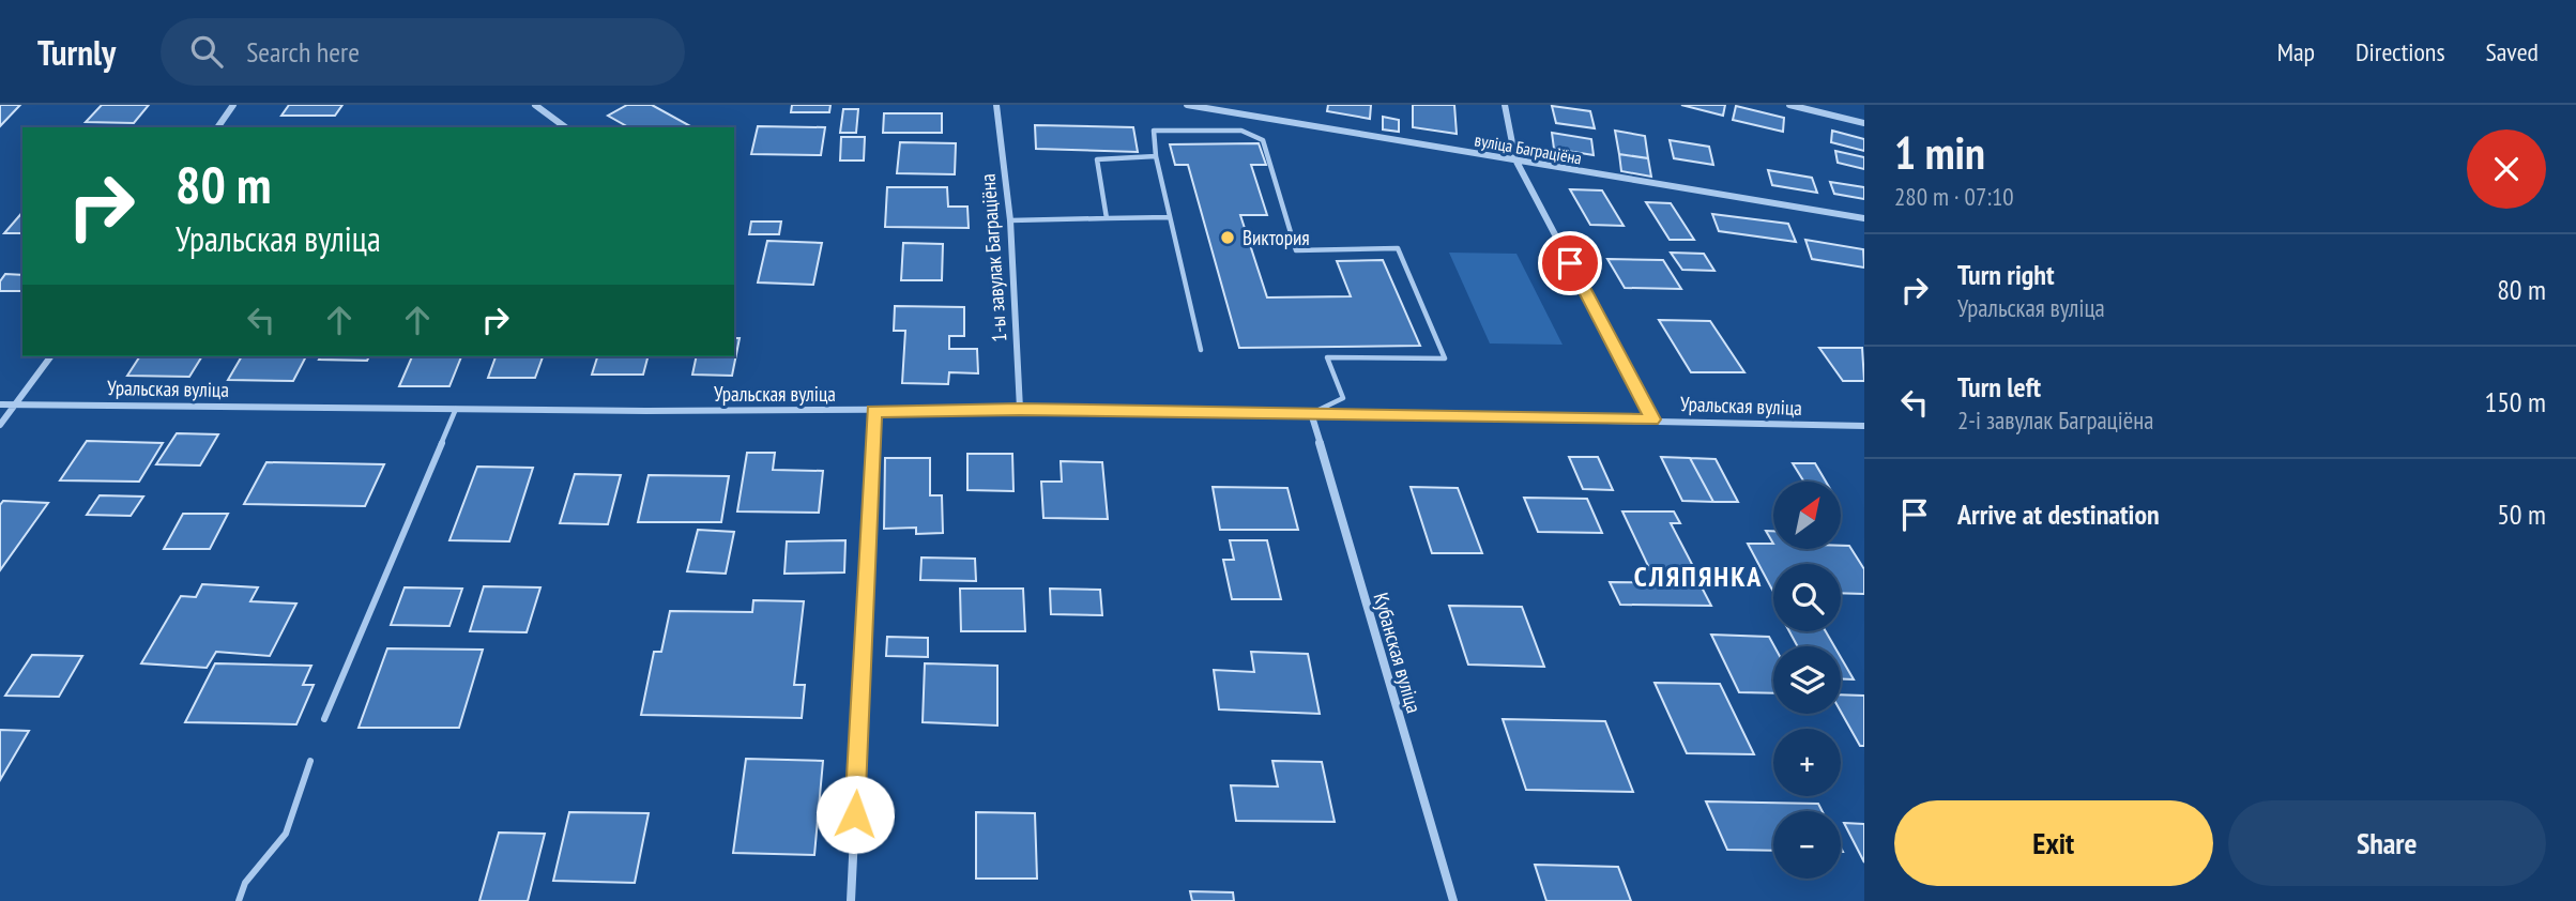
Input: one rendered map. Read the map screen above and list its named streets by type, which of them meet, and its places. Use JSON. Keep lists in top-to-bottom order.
{
  "streets": {
    "street": [
      "вуліца Баграціёна",
      "1-ы завулак Баграціёна",
      "Уральская вуліца",
      "Кубанская вуліца"
    ]
  },
  "crossings": [
    ["1-ы завулак Баграціёна", "Уральская вуліца"],
    ["Уральская вуліца", "Кубанская вуліца"]
  ],
  "districts": ["СЛЯПЯНКА"],
  "places": ["Виктория"],
  "north": "top right",
  "page": {
    "header": "Turnly",
    "search": "Search here",
    "nav": ["Map", "Directions", "Saved"],
    "heading": ["1 min", "280 m · 07:10"],
    "turn": ["80 m", "Уральская вуліца"],
    "list": [
      {
        "name": "Turn right",
        "note": "Уральская вуліца",
        "value": "80 m"
      },
      {
        "name": "Turn left",
        "note": "2-і завулак Баграціёна",
        "value": "150 m"
      },
      {
        "name": "Arrive at destination",
        "value": "50 m"
      }
    ],
    "map_buttons": ["+", "−"],
    "buttons": ["Exit", "Share"]
  }
}
